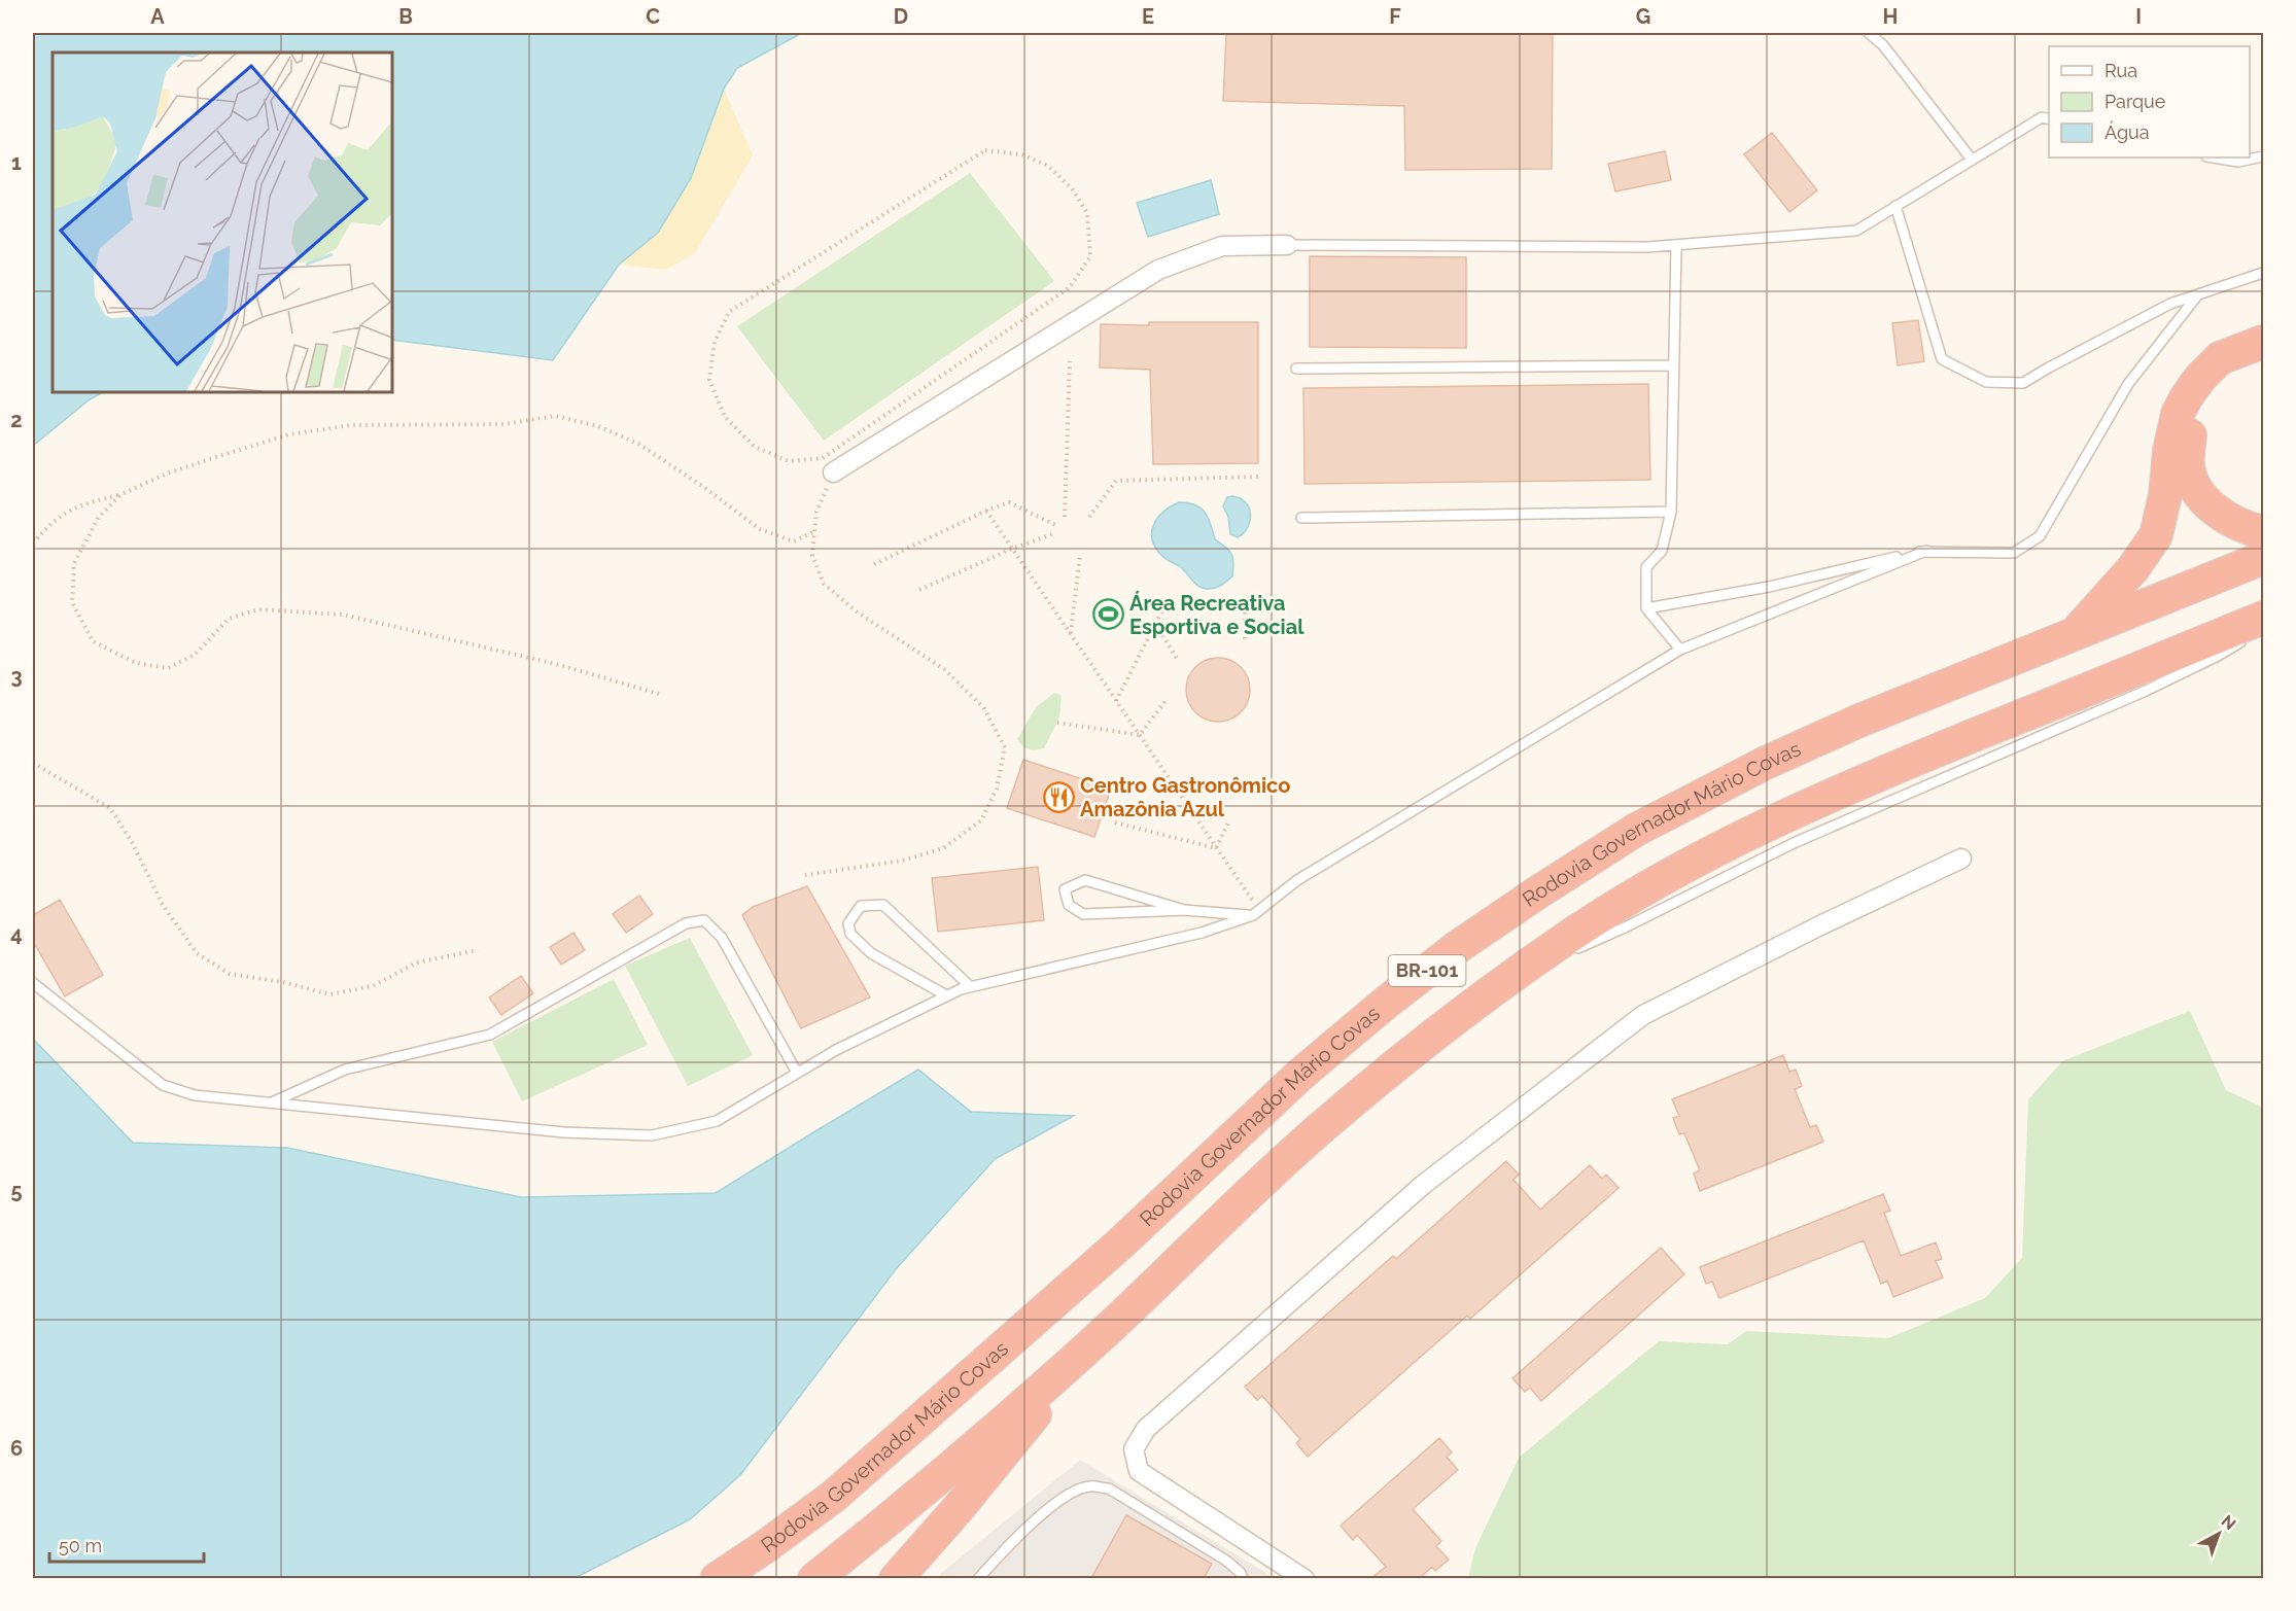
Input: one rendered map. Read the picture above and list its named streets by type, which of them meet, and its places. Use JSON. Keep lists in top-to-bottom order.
{
  "streets": {
    "highway": ["Rodovia Governador Mário Covas", "BR-101"]
  },
  "places": {
    "sports": ["Área Recreativa Esportiva e Social"],
    "restaurant": ["Centro Gastronômico Amazônia Azul"]
  },
  "legend": ["Rua", "Parque", "Água"],
  "scale_bar": "50 m",
  "north": "top right",
  "grid": {
    "columns": [
      "A",
      "B",
      "C",
      "D",
      "E",
      "F",
      "G",
      "H",
      "I"
    ],
    "rows": [
      "1",
      "2",
      "3",
      "4",
      "5",
      "6"
    ]
  }
}
